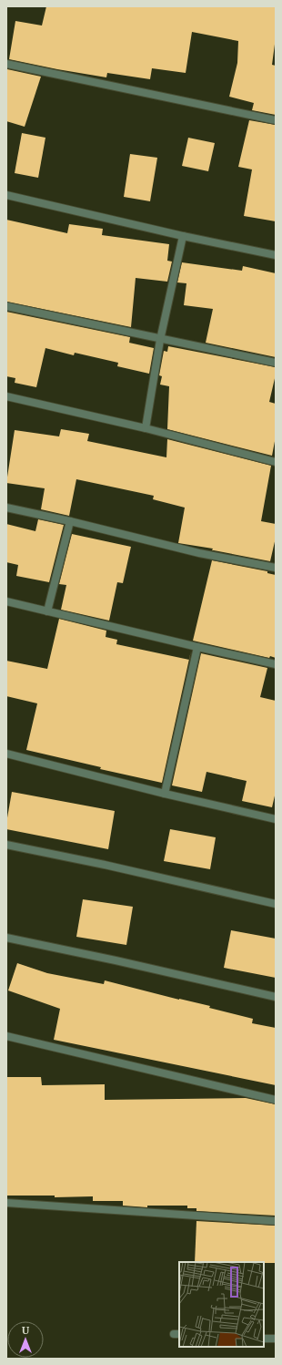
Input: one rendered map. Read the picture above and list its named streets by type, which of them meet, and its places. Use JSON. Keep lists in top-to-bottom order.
{
  "north": "top"
}
